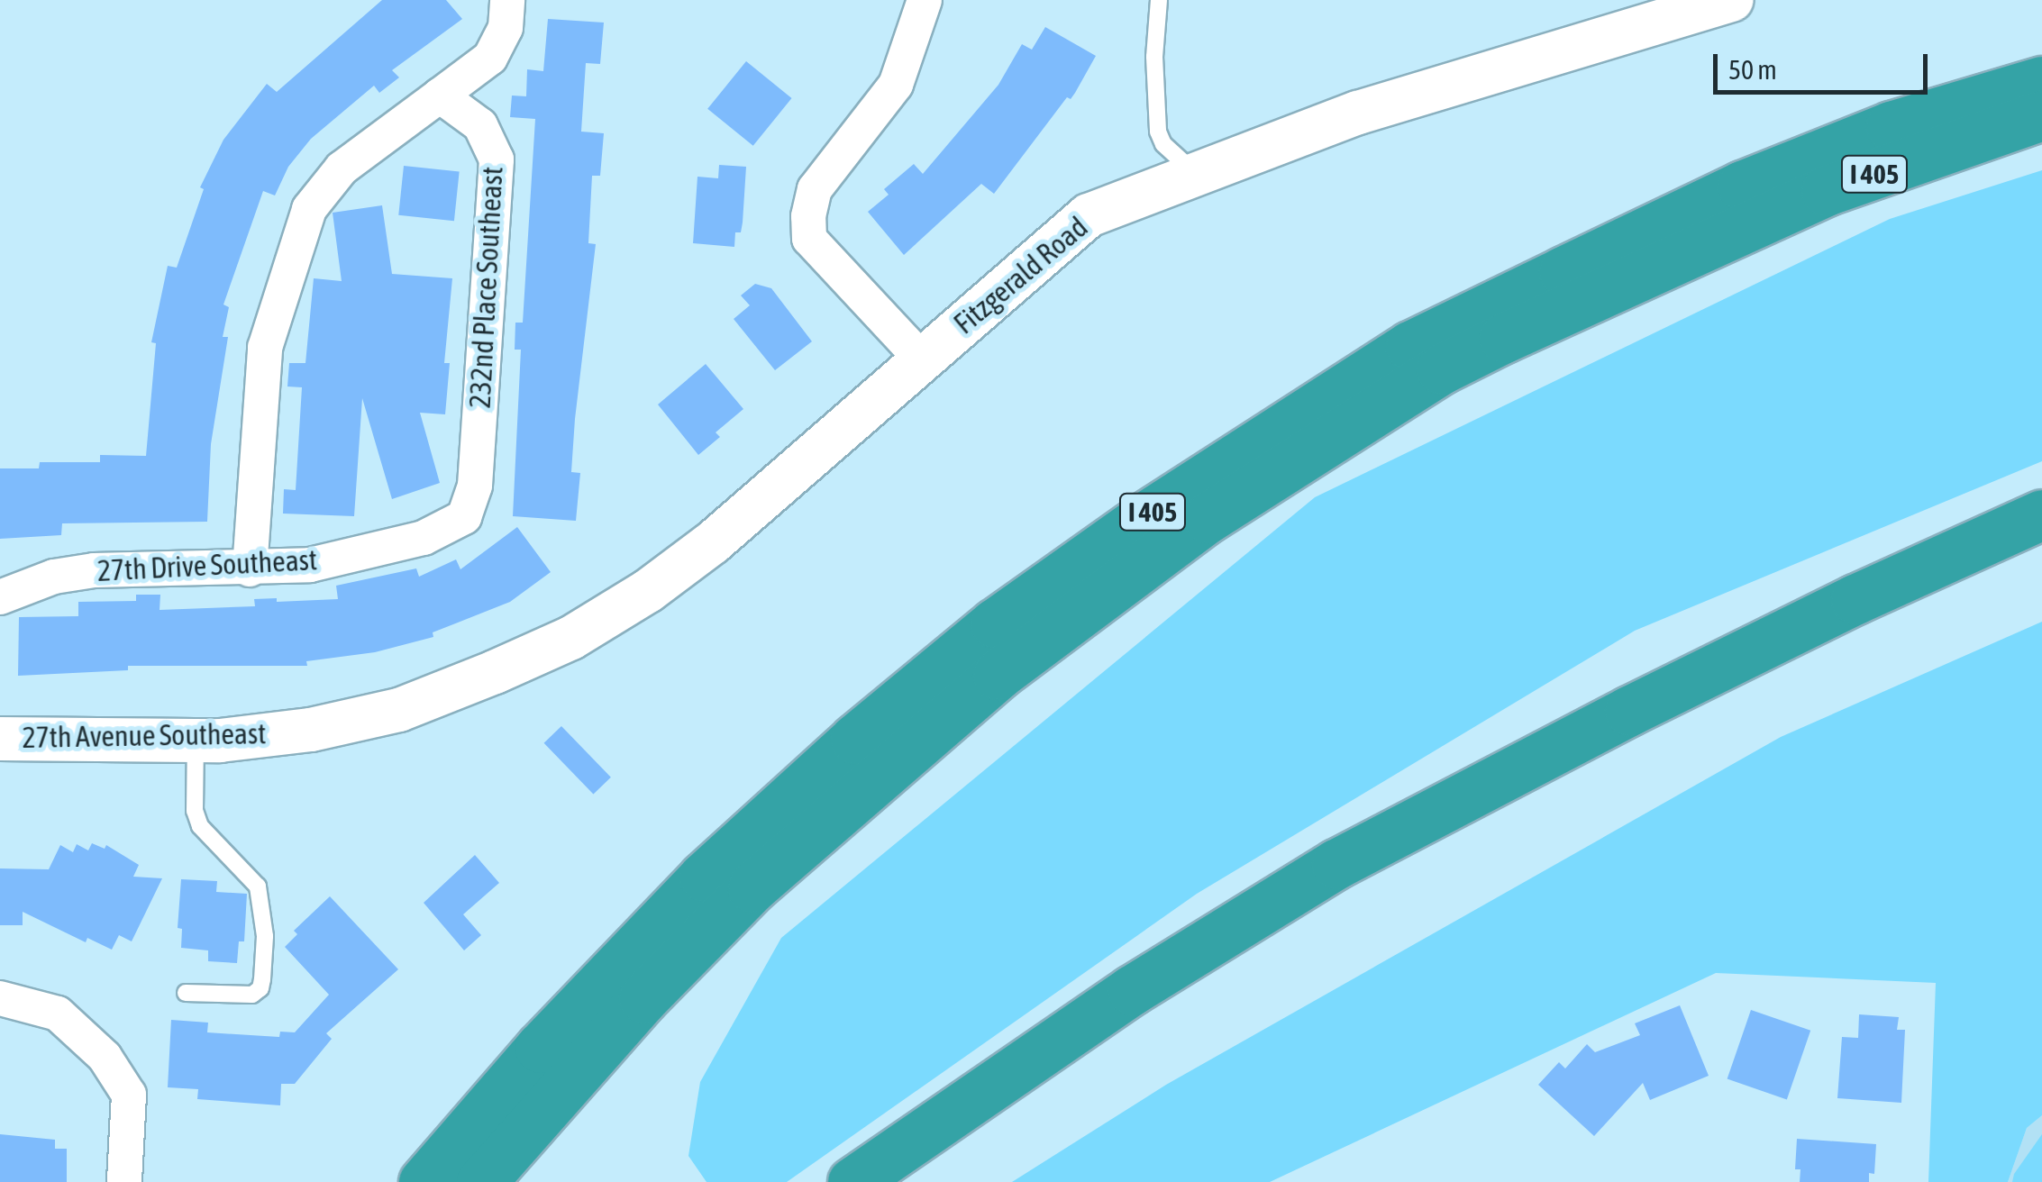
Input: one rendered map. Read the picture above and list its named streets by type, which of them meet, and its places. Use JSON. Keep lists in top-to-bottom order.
{
  "streets": {
    "highway": ["I 405"],
    "street": [
      "Fitzgerald Road",
      "232nd Place Southeast",
      "27th Drive Southeast",
      "27th Avenue Southeast"
    ]
  },
  "crossings": [
    ["Fitzgerald Road", "27th Avenue Southeast"],
    ["232nd Place Southeast", "27th Drive Southeast"]
  ],
  "scale_bar": "50 m"
}
